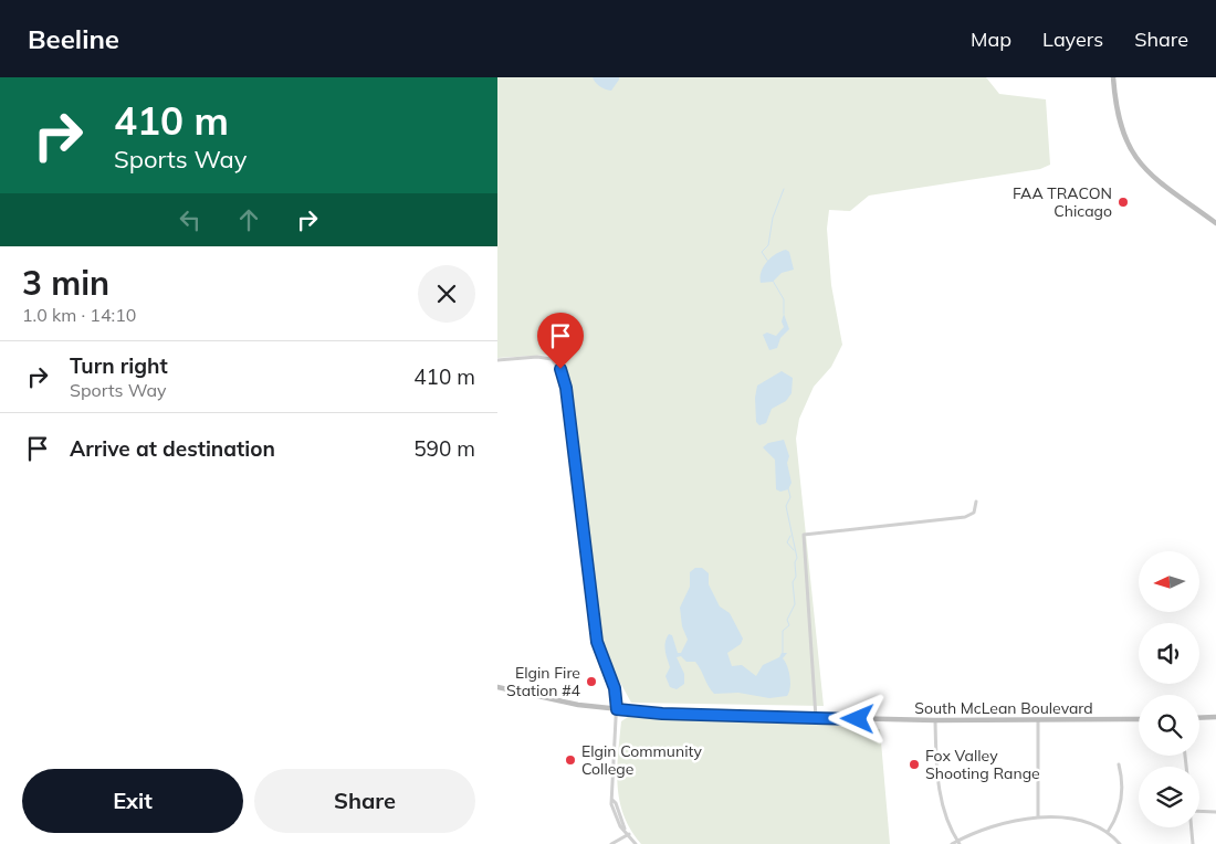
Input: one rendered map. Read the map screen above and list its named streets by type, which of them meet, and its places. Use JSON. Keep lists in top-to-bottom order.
{
  "streets": {
    "main road": ["South McLean Boulevard"]
  },
  "places": [
    "FAA TRACON Chicago",
    "Elgin Fire Station #4",
    "Elgin Community College",
    "Fox Valley Shooting Range"
  ],
  "north": "left",
  "page": {
    "header": "Beeline",
    "nav": ["Map", "Layers", "Share"],
    "turn": ["410 m", "Sports Way"],
    "heading": ["3 min", "1.0 km · 14:10"],
    "list": [
      {
        "name": "Turn right",
        "note": "Sports Way",
        "value": "410 m"
      },
      {
        "name": "Arrive at destination",
        "value": "590 m"
      }
    ],
    "buttons": ["Exit", "Share"]
  }
}
